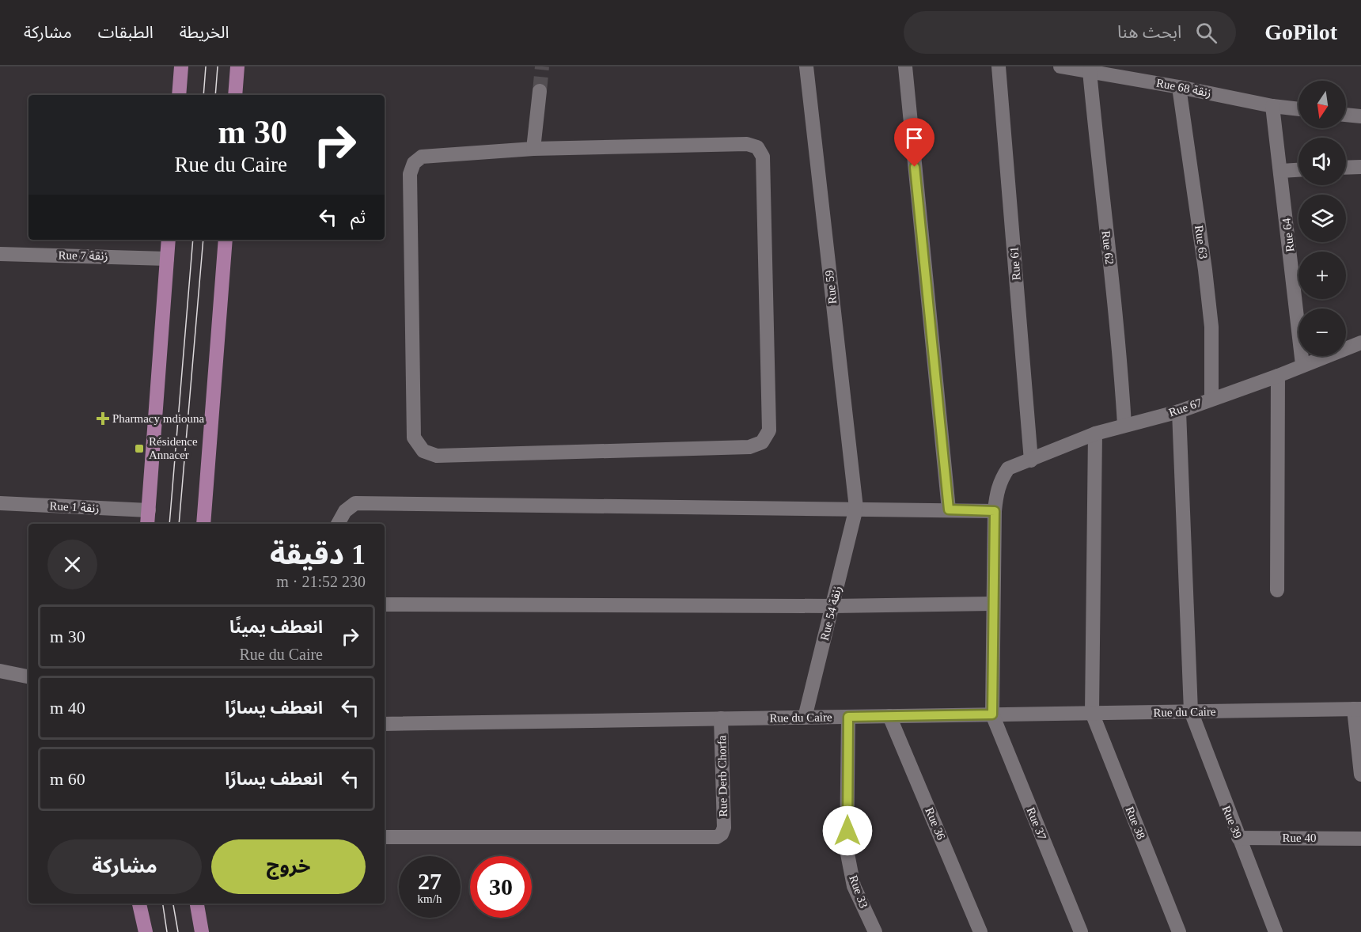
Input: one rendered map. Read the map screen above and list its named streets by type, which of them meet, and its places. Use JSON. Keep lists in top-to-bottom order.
{
  "streets": {
    "street": [
      "Rue 68 زنقة",
      "Rue 64",
      "Rue 63",
      "Rue 62",
      "Rue 7 زنقة",
      "Rue 61",
      "Rue 59",
      "Rue 67",
      "Rue 1 زنقة",
      "Rue 54 زنقة",
      "Rue du Caire",
      "Rue Derb Chorfa",
      "Rue 39",
      "Rue 38",
      "Rue 36",
      "Rue 37",
      "Rue 40",
      "Rue 33"
    ]
  },
  "crossings": [
    ["Rue 68 زنقة", "Rue 64"],
    ["Rue 68 زنقة", "Rue 63"],
    ["Rue 68 زنقة", "Rue 62"],
    ["Rue 64", "Rue 67"],
    ["Rue 63", "Rue 67"],
    ["Rue 62", "Rue 67"],
    ["Rue 61", "Rue 67"],
    ["Rue 59", "Rue 54 زنقة"],
    ["Rue 67", "Rue 39"],
    ["Rue 54 زنقة", "Rue du Caire"],
    ["Rue du Caire", "Rue Derb Chorfa"],
    ["Rue du Caire", "Rue 39"],
    ["Rue du Caire", "Rue 38"],
    ["Rue du Caire", "Rue 36"],
    ["Rue du Caire", "Rue 37"],
    ["Rue du Caire", "Rue 33"],
    ["Rue 39", "Rue 40"]
  ],
  "places": {
    "health": ["Pharmacy mdiouna"],
    "transit": ["Résidence Annacer"]
  },
  "north": "bottom",
  "page": {
    "header": "GoPilot",
    "search": "ابحث هنا",
    "nav": ["الخريطة", "الطبقات", "مشاركة"],
    "map_buttons": ["+", "−"],
    "turn": ["30 m", "Rue du Caire"],
    "then": "ثم",
    "heading": ["1 دقيقة", "230 m · 21:52"],
    "list": [
      {
        "name": "انعطف يمينًا",
        "note": "Rue du Caire",
        "value": "30 m"
      },
      {
        "name": "انعطف يسارًا",
        "value": "40 m"
      },
      {
        "name": "انعطف يسارًا",
        "value": "60 m"
      }
    ],
    "buttons": ["خروج", "مشاركة"],
    "speed": "27 km/h",
    "limit": "30"
  }
}
